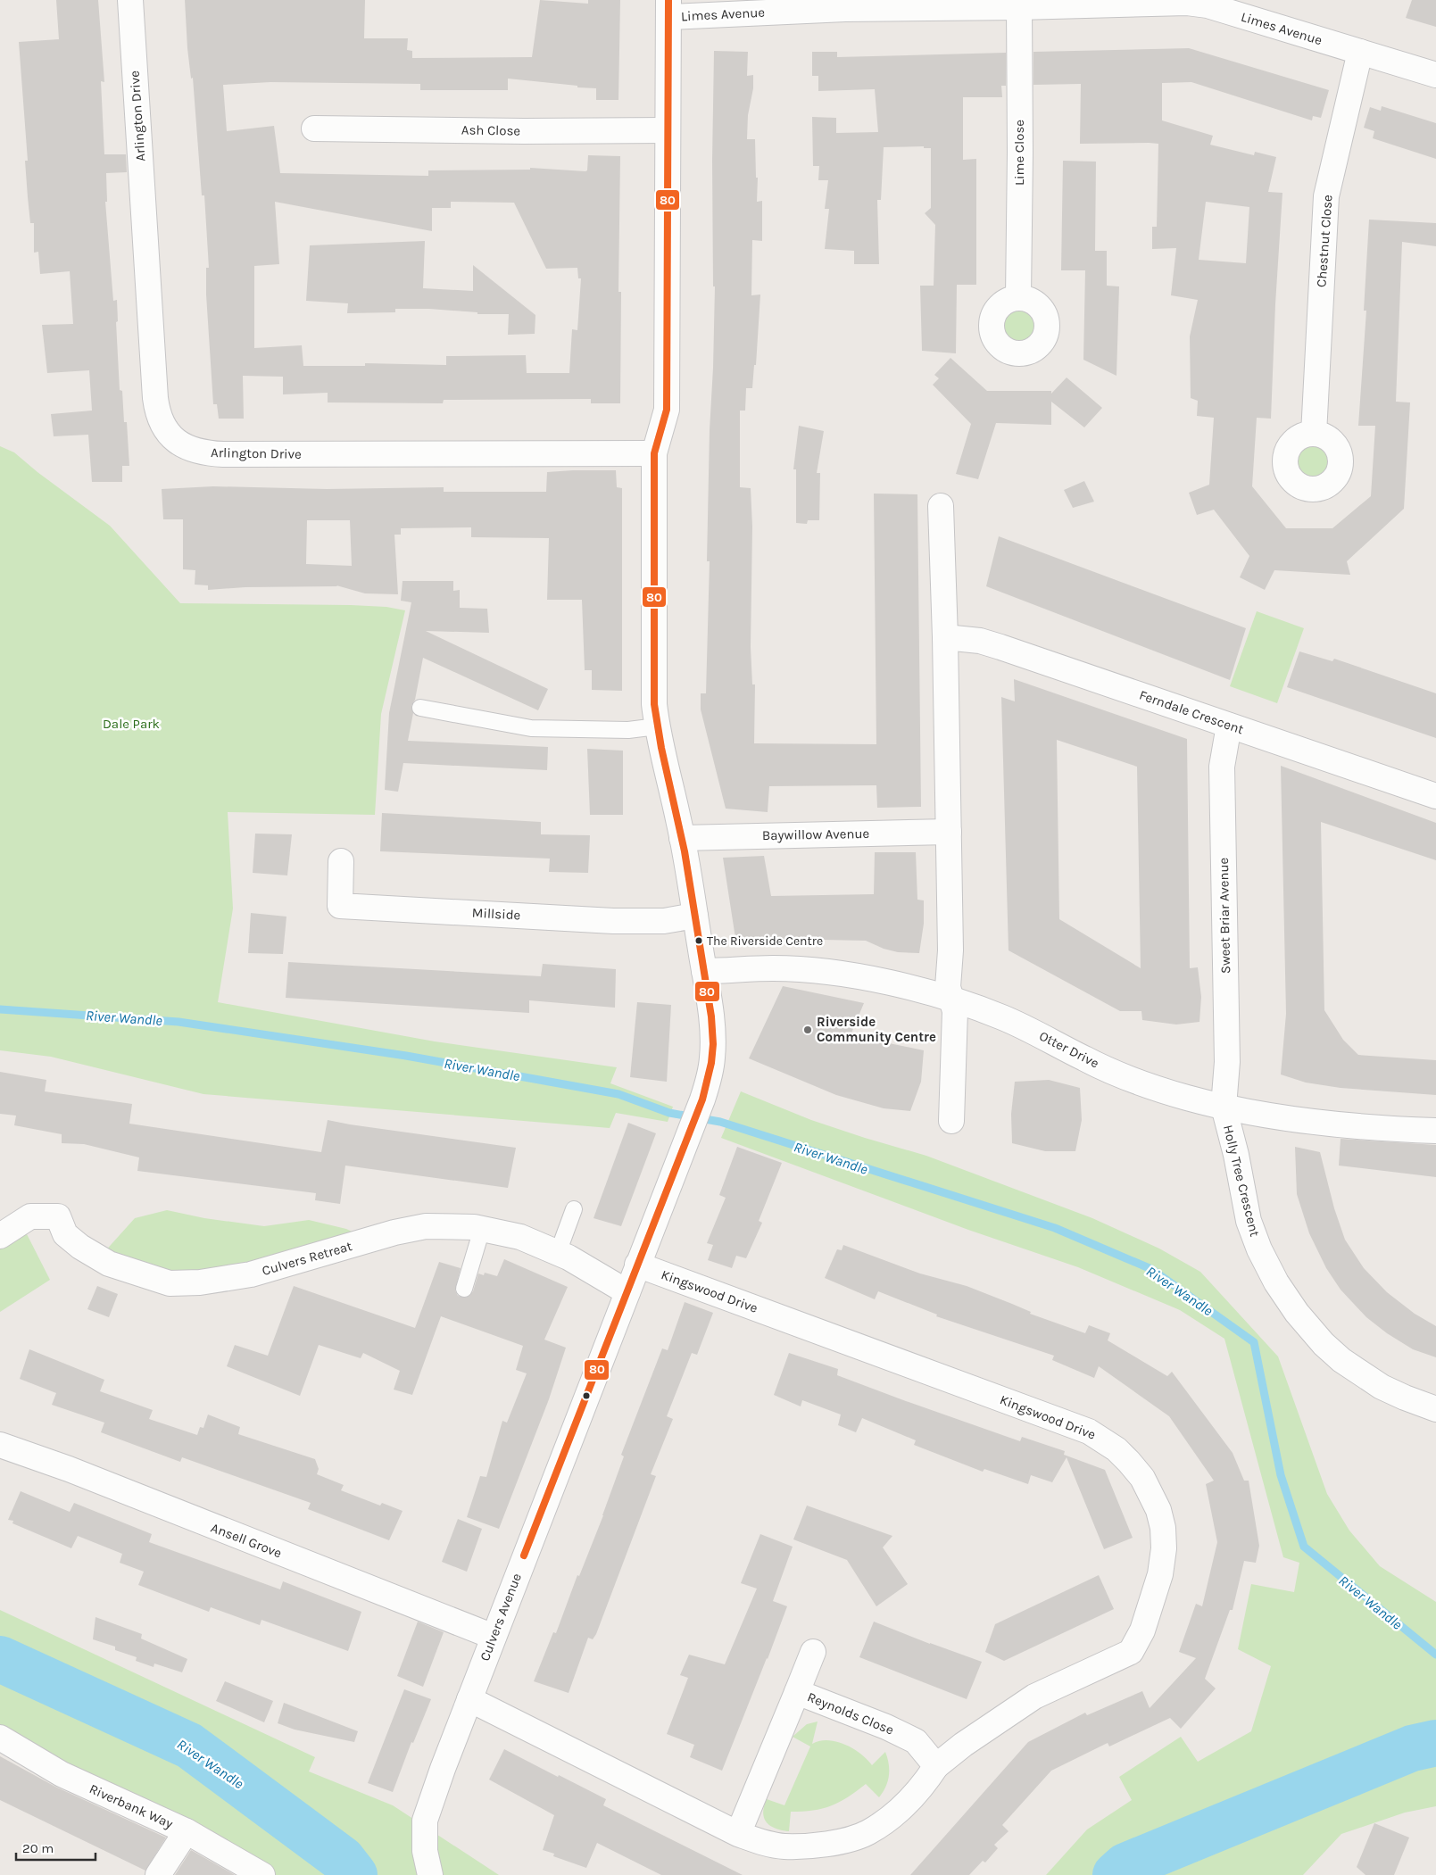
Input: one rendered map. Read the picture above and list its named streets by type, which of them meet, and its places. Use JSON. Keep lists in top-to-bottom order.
{
  "streets": {
    "street": [
      "Limes Avenue",
      "Arlington Drive",
      "Ash Close",
      "Lime Close",
      "Chestnut Close",
      "Ferndale Crescent",
      "Baywillow Avenue",
      "Millside",
      "Sweet Briar Avenue",
      "Otter Drive",
      "Holly Tree Crescent",
      "Culvers Retreat",
      "Kingswood Drive",
      "Ansell Grove",
      "Culvers Avenue",
      "Reynolds Close",
      "Riverbank Way"
    ]
  },
  "crossings": [
    ["Limes Avenue", "Lime Close"],
    ["Limes Avenue", "Chestnut Close"],
    ["Limes Avenue", "Culvers Avenue"],
    ["Arlington Drive", "Culvers Avenue"],
    ["Ash Close", "Culvers Avenue"],
    ["Ferndale Crescent", "Sweet Briar Avenue"],
    ["Baywillow Avenue", "Culvers Avenue"],
    ["Millside", "Culvers Avenue"],
    ["Sweet Briar Avenue", "Otter Drive"],
    ["Sweet Briar Avenue", "Holly Tree Crescent"],
    ["Otter Drive", "Holly Tree Crescent"],
    ["Otter Drive", "Culvers Avenue"],
    ["Culvers Retreat", "Culvers Avenue"],
    ["Kingswood Drive", "Culvers Avenue"],
    ["Kingswood Drive", "Reynolds Close"],
    ["Ansell Grove", "Culvers Avenue"]
  ],
  "water": ["River Wandle"],
  "parks": ["Dale Park"],
  "places": ["The Riverside Centre", "Riverside Community Centre"],
  "lines": ["transit line 80"],
  "scale_bar": "20 m"
}
